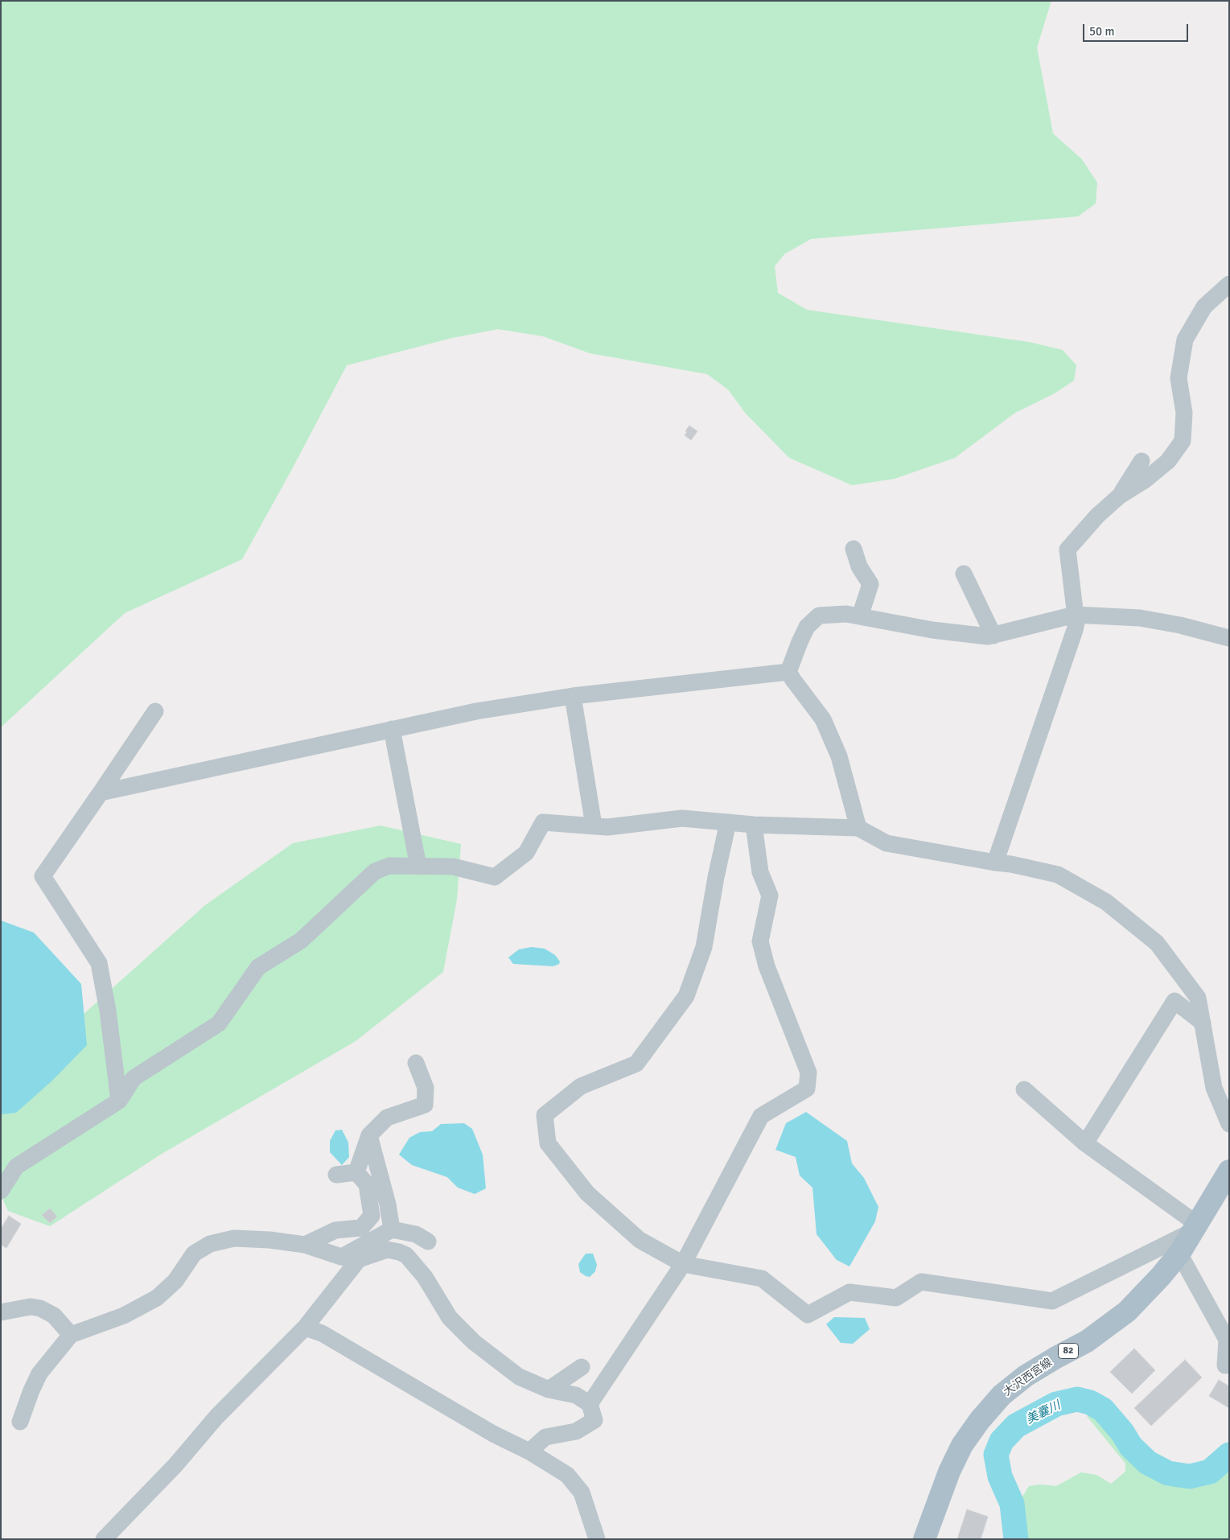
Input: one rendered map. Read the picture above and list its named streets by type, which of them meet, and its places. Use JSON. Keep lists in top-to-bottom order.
{
  "streets": {
    "main road": ["82", "大沢西宮線"]
  },
  "water": ["美嚢川"],
  "scale_bar": "50 m"
}
